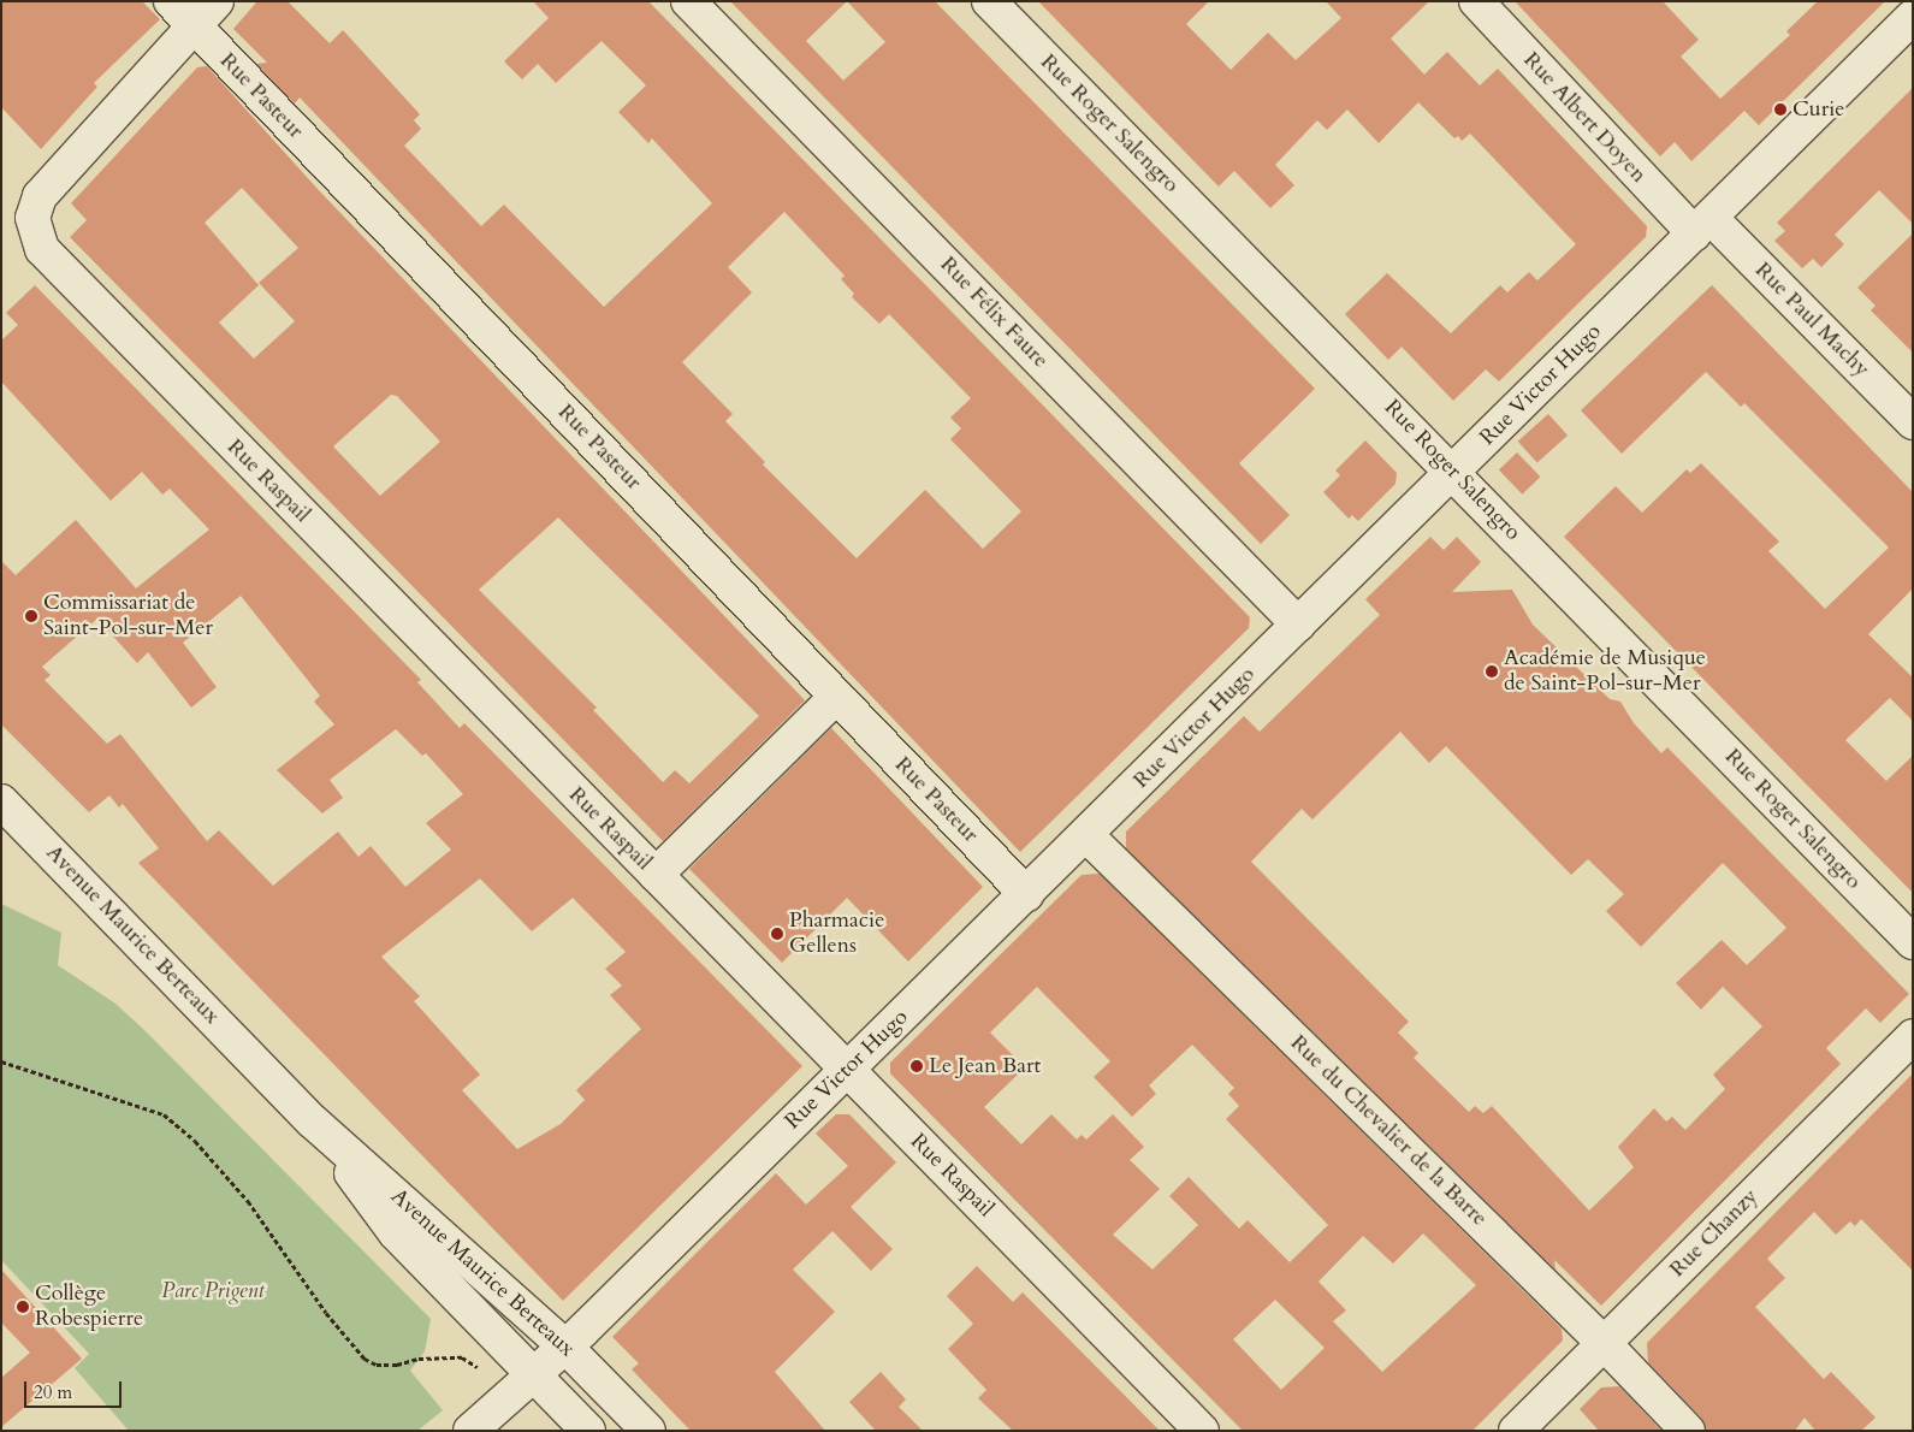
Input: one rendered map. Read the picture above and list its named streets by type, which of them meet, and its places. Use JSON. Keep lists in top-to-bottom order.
{
  "streets": {
    "street": [
      "Rue Pasteur",
      "Rue Albert Doyen",
      "Rue Roger Salengro",
      "Rue Félix Faure",
      "Rue Paul Machy",
      "Rue Victor Hugo",
      "Rue Raspail",
      "Avenue Maurice Berteaux",
      "Rue du Chevalier de la Barre",
      "Rue Chanzy"
    ]
  },
  "crossings": [
    ["Rue Pasteur", "Rue Victor Hugo"],
    ["Rue Pasteur", "Rue Raspail"],
    ["Rue Albert Doyen", "Rue Paul Machy"],
    ["Rue Albert Doyen", "Rue Victor Hugo"],
    ["Rue Roger Salengro", "Rue Victor Hugo"],
    ["Rue Félix Faure", "Rue Victor Hugo"],
    ["Rue Paul Machy", "Rue Victor Hugo"],
    ["Rue Victor Hugo", "Rue Raspail"],
    ["Rue Victor Hugo", "Avenue Maurice Berteaux"],
    ["Rue Victor Hugo", "Rue du Chevalier de la Barre"],
    ["Rue du Chevalier de la Barre", "Rue Chanzy"]
  ],
  "parks": ["Parc Prigent"],
  "places": [
    "Curie",
    "Commissariat de Saint-Pol-sur-Mer",
    "Académie de Musique de Saint-Pol-sur-Mer",
    "Pharmacie Gellens",
    "Le Jean Bart",
    "Collège Robespierre"
  ],
  "scale_bar": "20 m"
}
